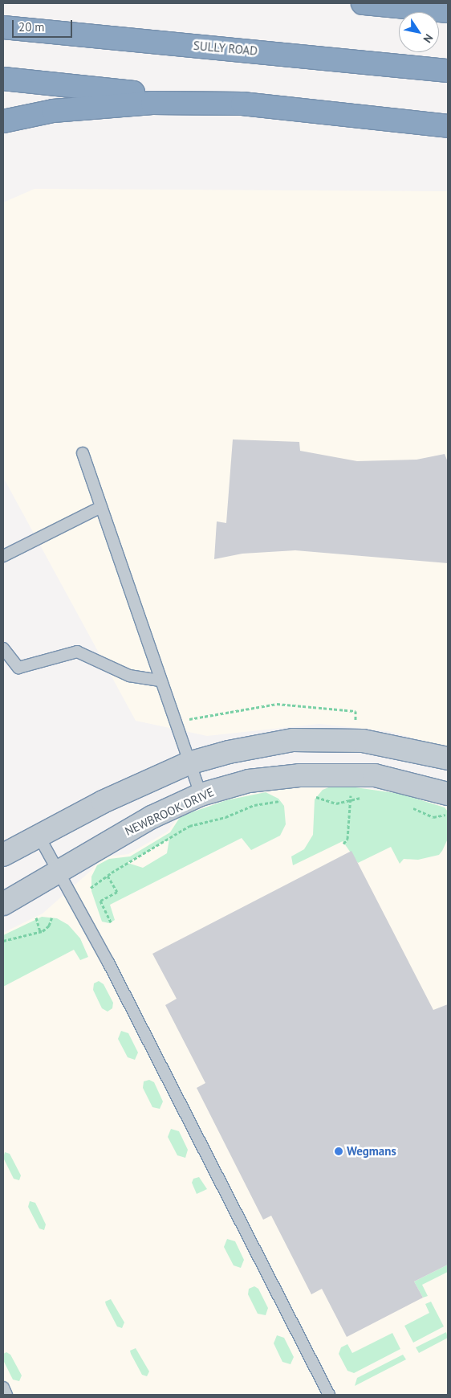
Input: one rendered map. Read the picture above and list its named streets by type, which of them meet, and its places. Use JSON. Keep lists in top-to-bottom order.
{
  "streets": {
    "highway": ["SULLY ROAD"],
    "street": ["NEWBROOK DRIVE"]
  },
  "places": ["Wegmans"],
  "scale_bar": "20 m",
  "north": "bottom right"
}
